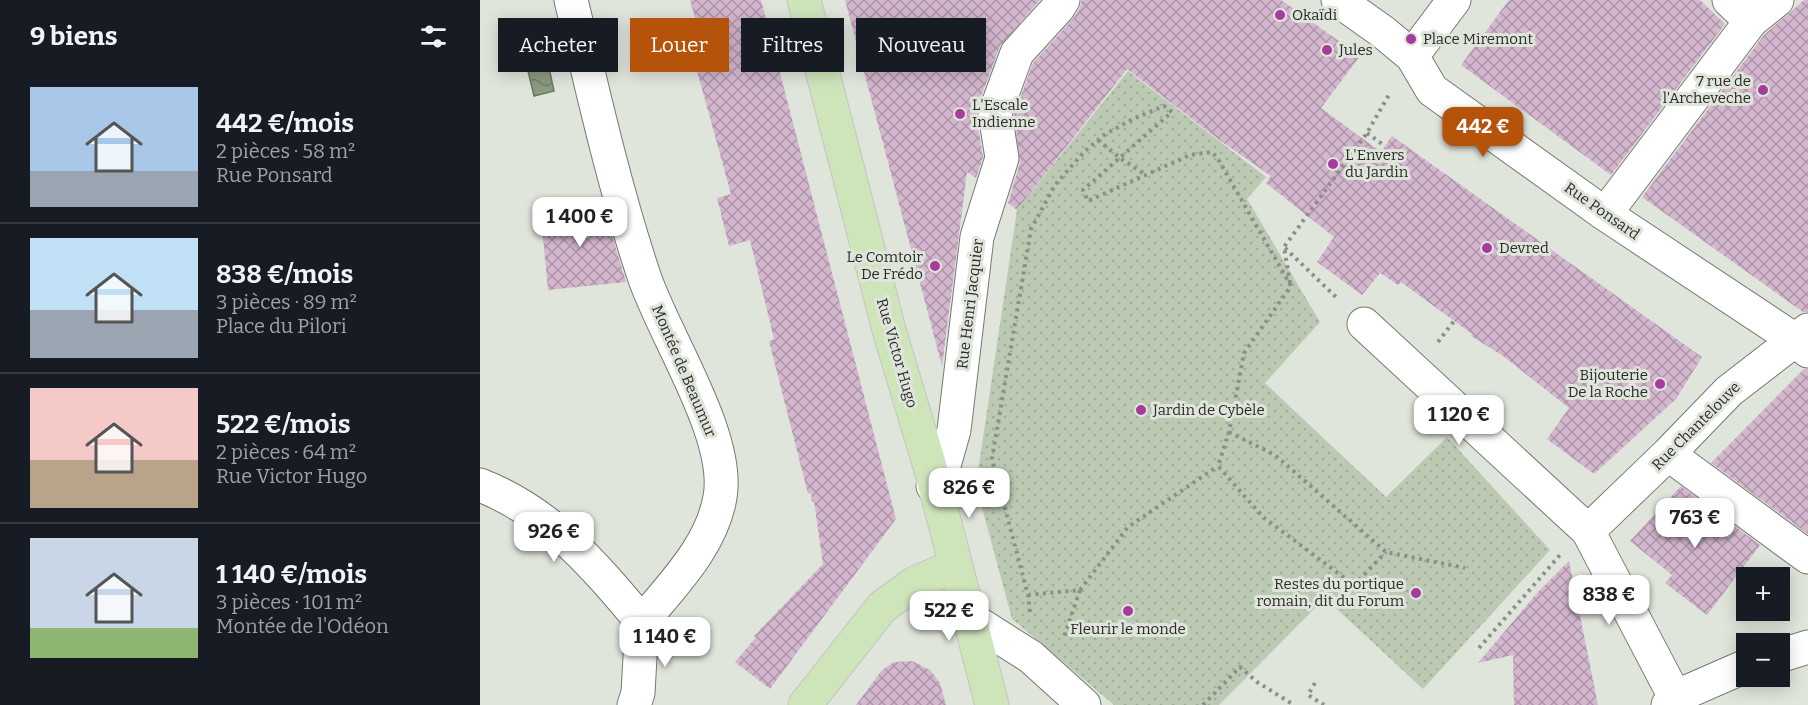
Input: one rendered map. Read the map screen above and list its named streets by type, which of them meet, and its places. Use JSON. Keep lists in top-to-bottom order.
{
  "streets": {
    "main road": ["Rue Victor Hugo"],
    "street": [
      "Rue Ponsard",
      "Rue Henri Jacquier",
      "Montée de Beaumur",
      "Rue Chantelouve"
    ]
  },
  "crossings": [
    ["Rue Ponsard", "Rue Chantelouve"],
    ["Rue Henri Jacquier", "Rue Victor Hugo"]
  ],
  "places": [
    "Okaïdi",
    "Place Miremont",
    "Jules",
    "7 rue de l'Archeveche",
    "L'Escale Indienne",
    "L'Envers du Jardin",
    "Devred",
    "Le Comtoir De Frédo",
    "Bijouterie De la Roche",
    "Jardin de Cybèle",
    "Restes du portique romain, dit du Forum",
    "Fleurir le monde"
  ],
  "page": {
    "heading": "9 biens",
    "chip": [
      "Acheter",
      "Louer",
      "Filtres",
      "Nouveau"
    ],
    "list": [
      {
        "name": "442 €/mois",
        "note": "2 pièces · 58 m² · Rue Ponsard"
      },
      {
        "name": "838 €/mois",
        "note": "3 pièces · 89 m² · Place du Pilori"
      },
      {
        "name": "522 €/mois",
        "note": "2 pièces · 64 m² · Rue Victor Hugo"
      },
      {
        "name": "1 140 €/mois",
        "note": "3 pièces · 101 m² · Montée de l'Odéon"
      }
    ],
    "price": [
      "442 €",
      "1 400 €",
      "1 120 €",
      "826 €",
      "763 €",
      "926 €",
      "838 €",
      "522 €",
      "1 140 €"
    ],
    "map_buttons": ["+", "−"]
  }
}
